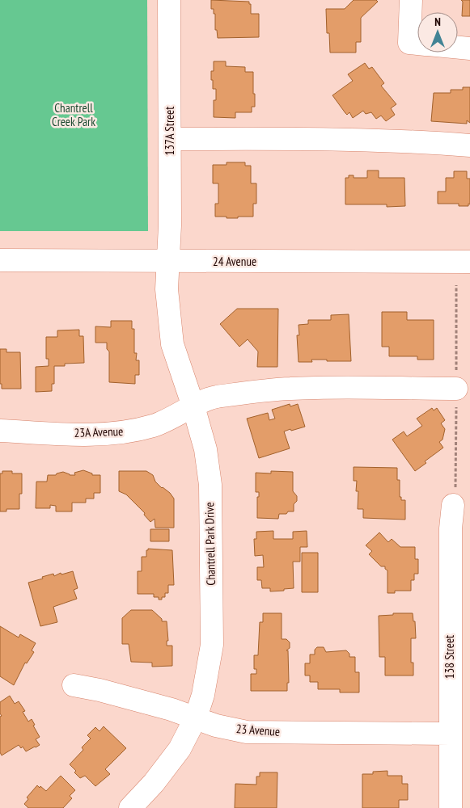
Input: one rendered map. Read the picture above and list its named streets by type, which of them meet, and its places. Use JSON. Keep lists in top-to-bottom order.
{
  "streets": {
    "street": [
      "137A Street",
      "24 Avenue",
      "23A Avenue",
      "Chantrell Park Drive",
      "138 Street",
      "23 Avenue"
    ]
  },
  "crossings": [
    ["137A Street", "24 Avenue"],
    ["137A Street", "Chantrell Park Drive"],
    ["24 Avenue", "Chantrell Park Drive"],
    ["23A Avenue", "Chantrell Park Drive"],
    ["Chantrell Park Drive", "23 Avenue"],
    ["138 Street", "23 Avenue"]
  ],
  "parks": ["Chantrell Creek Park"],
  "north": "top"
}
